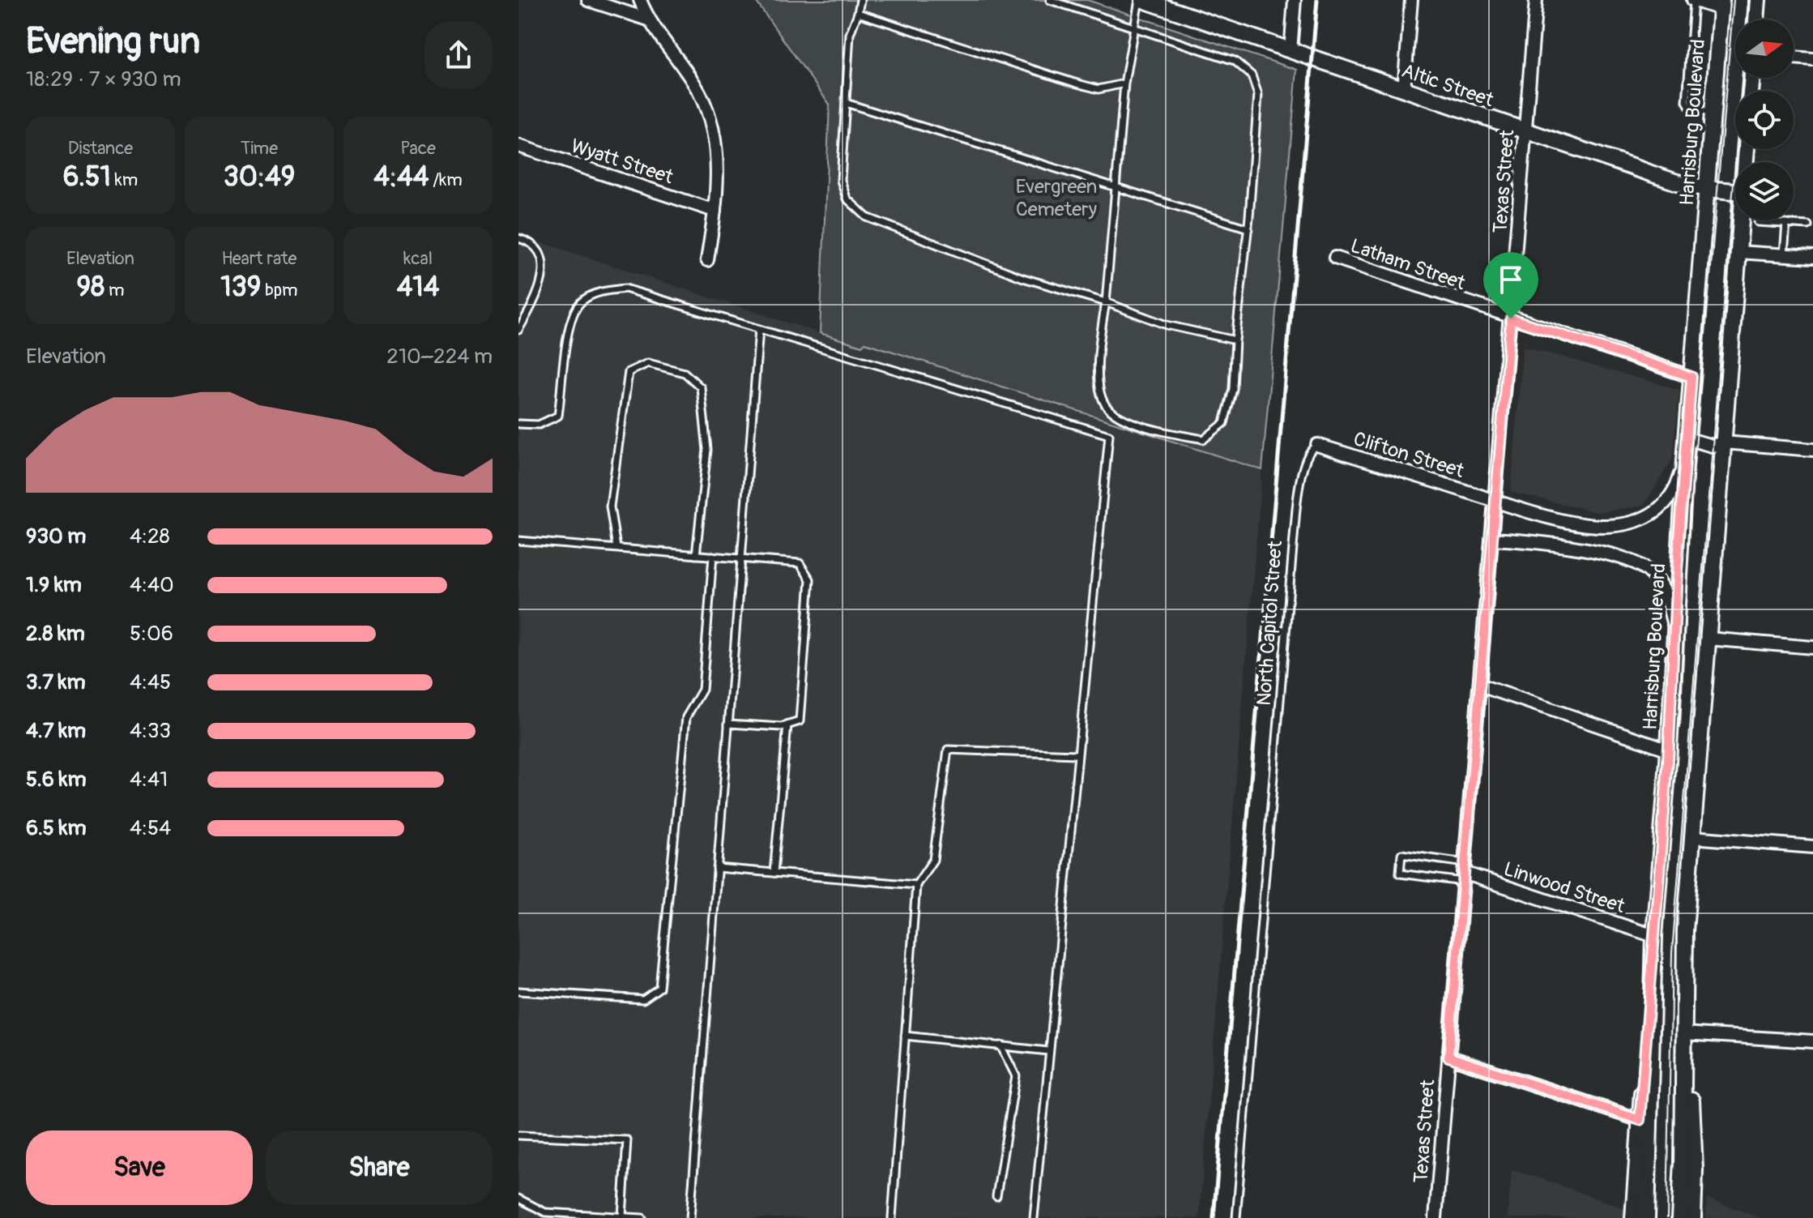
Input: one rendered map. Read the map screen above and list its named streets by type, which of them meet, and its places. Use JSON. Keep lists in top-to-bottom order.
{
  "streets": {
    "main road": ["Altic Street", "Harrisburg Boulevard"],
    "street": [
      "Wyatt Street",
      "Texas Street",
      "Latham Street",
      "Clifton Street",
      "Linwood Street"
    ],
    "lane": ["North Capitol Street"]
  },
  "crossings": [
    ["Altic Street", "Harrisburg Boulevard"],
    ["Altic Street", "Texas Street"],
    ["Harrisburg Boulevard", "Latham Street"],
    ["Harrisburg Boulevard", "Clifton Street"],
    ["Harrisburg Boulevard", "Linwood Street"],
    ["Texas Street", "Latham Street"],
    ["Texas Street", "Clifton Street"],
    ["Texas Street", "Linwood Street"],
    ["Clifton Street", "North Capitol Street"]
  ],
  "parks": ["Evergreen Cemetery"],
  "north": "right",
  "page": {
    "heading": ["Evening run", "18:29 · 7 × 930 m"],
    "stats": [
      ["Distance", "6.51 km"],
      ["Time", "30:49"],
      ["Pace", "4:44 /km"],
      ["Elevation", "98 m"],
      ["Heart rate", "139 bpm"],
      ["kcal", "414"]
    ],
    "chart": ["Elevation", "210–224 m"],
    "list": [
      {
        "name": "930 m",
        "note": "4:28"
      },
      {
        "name": "1.9 km",
        "note": "4:40"
      },
      {
        "name": "2.8 km",
        "note": "5:06"
      },
      {
        "name": "3.7 km",
        "note": "4:45"
      },
      {
        "name": "4.7 km",
        "note": "4:33"
      },
      {
        "name": "5.6 km",
        "note": "4:41"
      },
      {
        "name": "6.5 km",
        "note": "4:54"
      }
    ],
    "buttons": ["Save", "Share"]
  }
}
